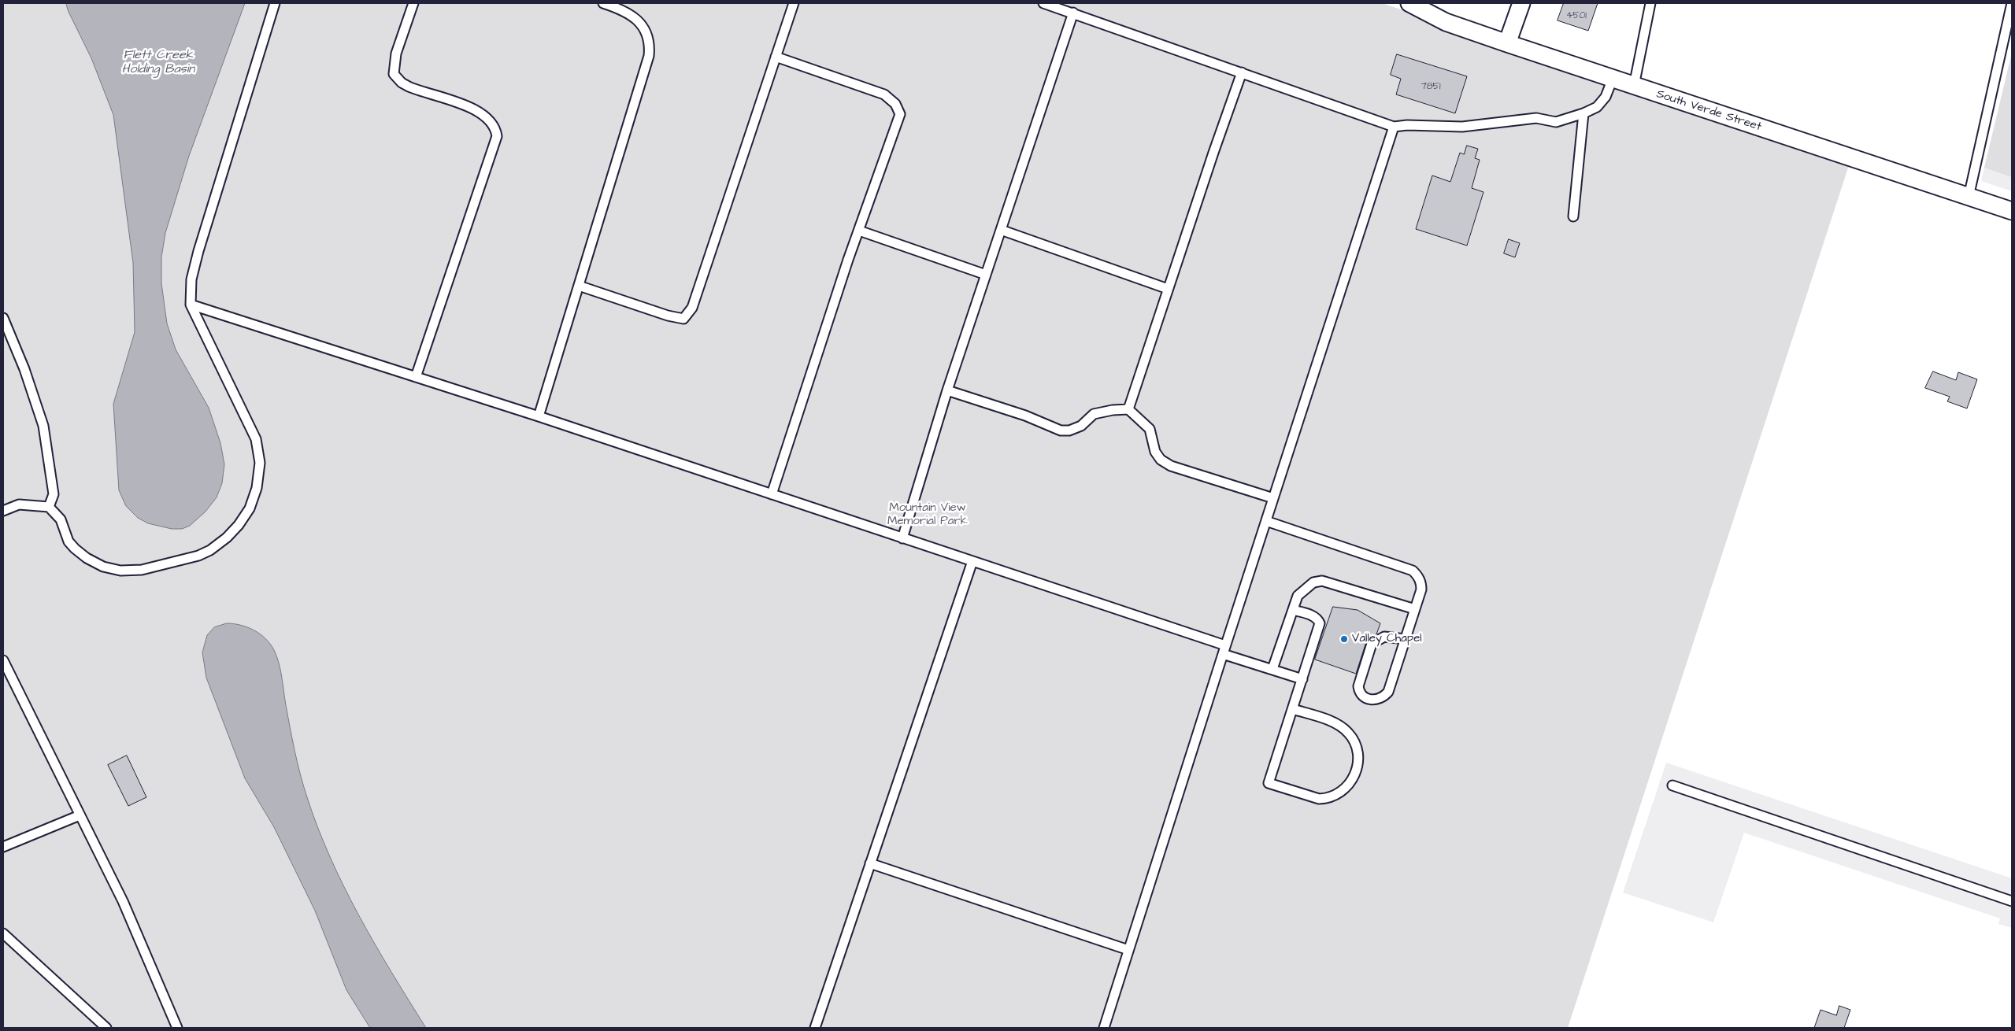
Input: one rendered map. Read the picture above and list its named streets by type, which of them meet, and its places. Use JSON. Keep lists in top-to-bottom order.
{
  "streets": {
    "street": ["South Verde Street"]
  },
  "water": ["Flett Creek Holding Basin"],
  "parks": ["Mountain View Memorial Park"],
  "places": ["Valley Chapel"],
  "house_numbers": ["4501", "7851"]
}
